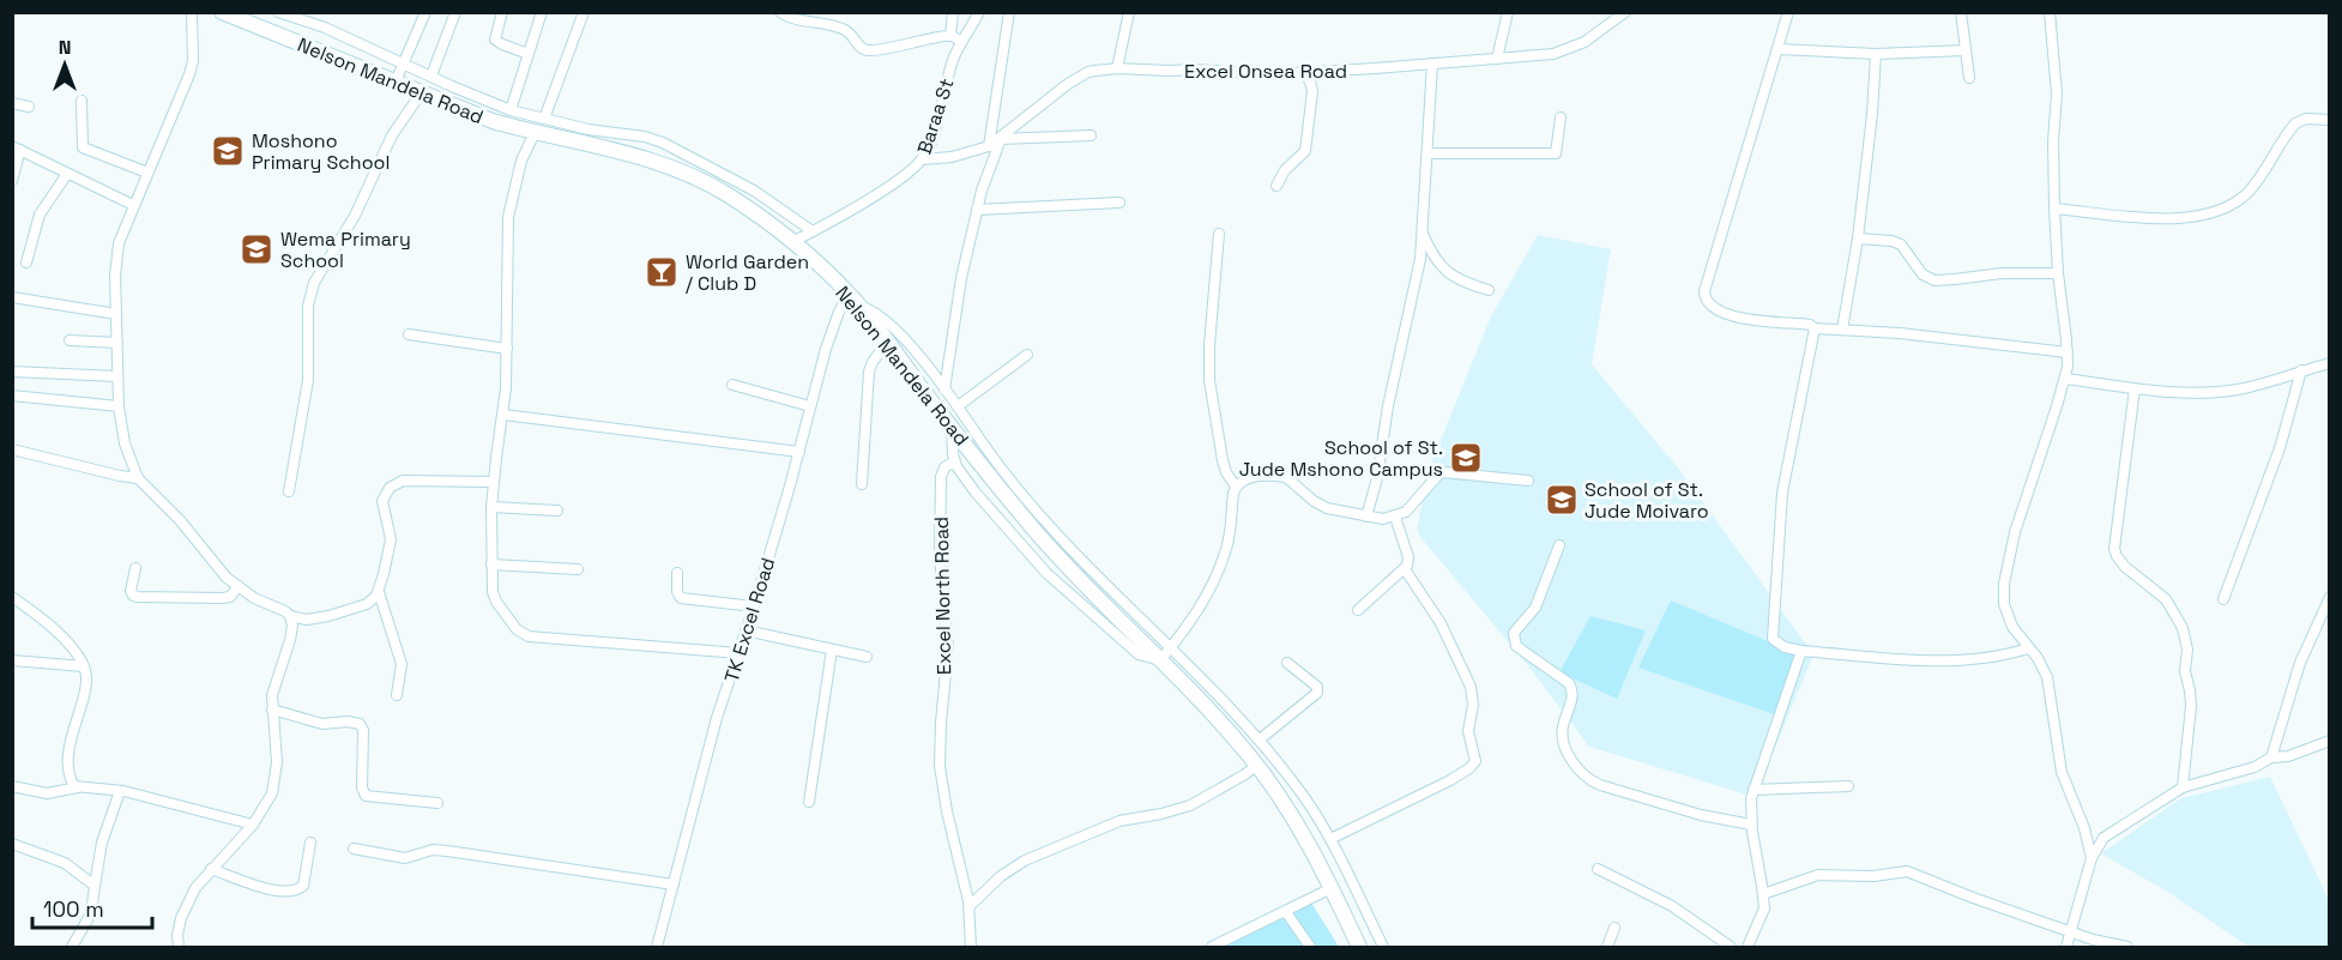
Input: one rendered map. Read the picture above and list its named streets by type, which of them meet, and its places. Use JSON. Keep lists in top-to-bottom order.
{
  "streets": {
    "main road": ["Nelson Mandela Road"],
    "street": [
      "Excel Onsea Road",
      "Baraa St",
      "Excel North Road",
      "TK Excel Road"
    ]
  },
  "crossings": [
    ["Excel Onsea Road", "Baraa St"],
    ["Nelson Mandela Road", "Baraa St"],
    ["Nelson Mandela Road", "TK Excel Road"]
  ],
  "places": {
    "school or university": [
      "Moshono Primary School",
      "Wema Primary School",
      "School of St. Jude Mshono Campus",
      "School of St. Jude Moivaro"
    ],
    "bar": ["World Garden / Club D"]
  },
  "scale_bar": "100 m",
  "north": "top"
}
